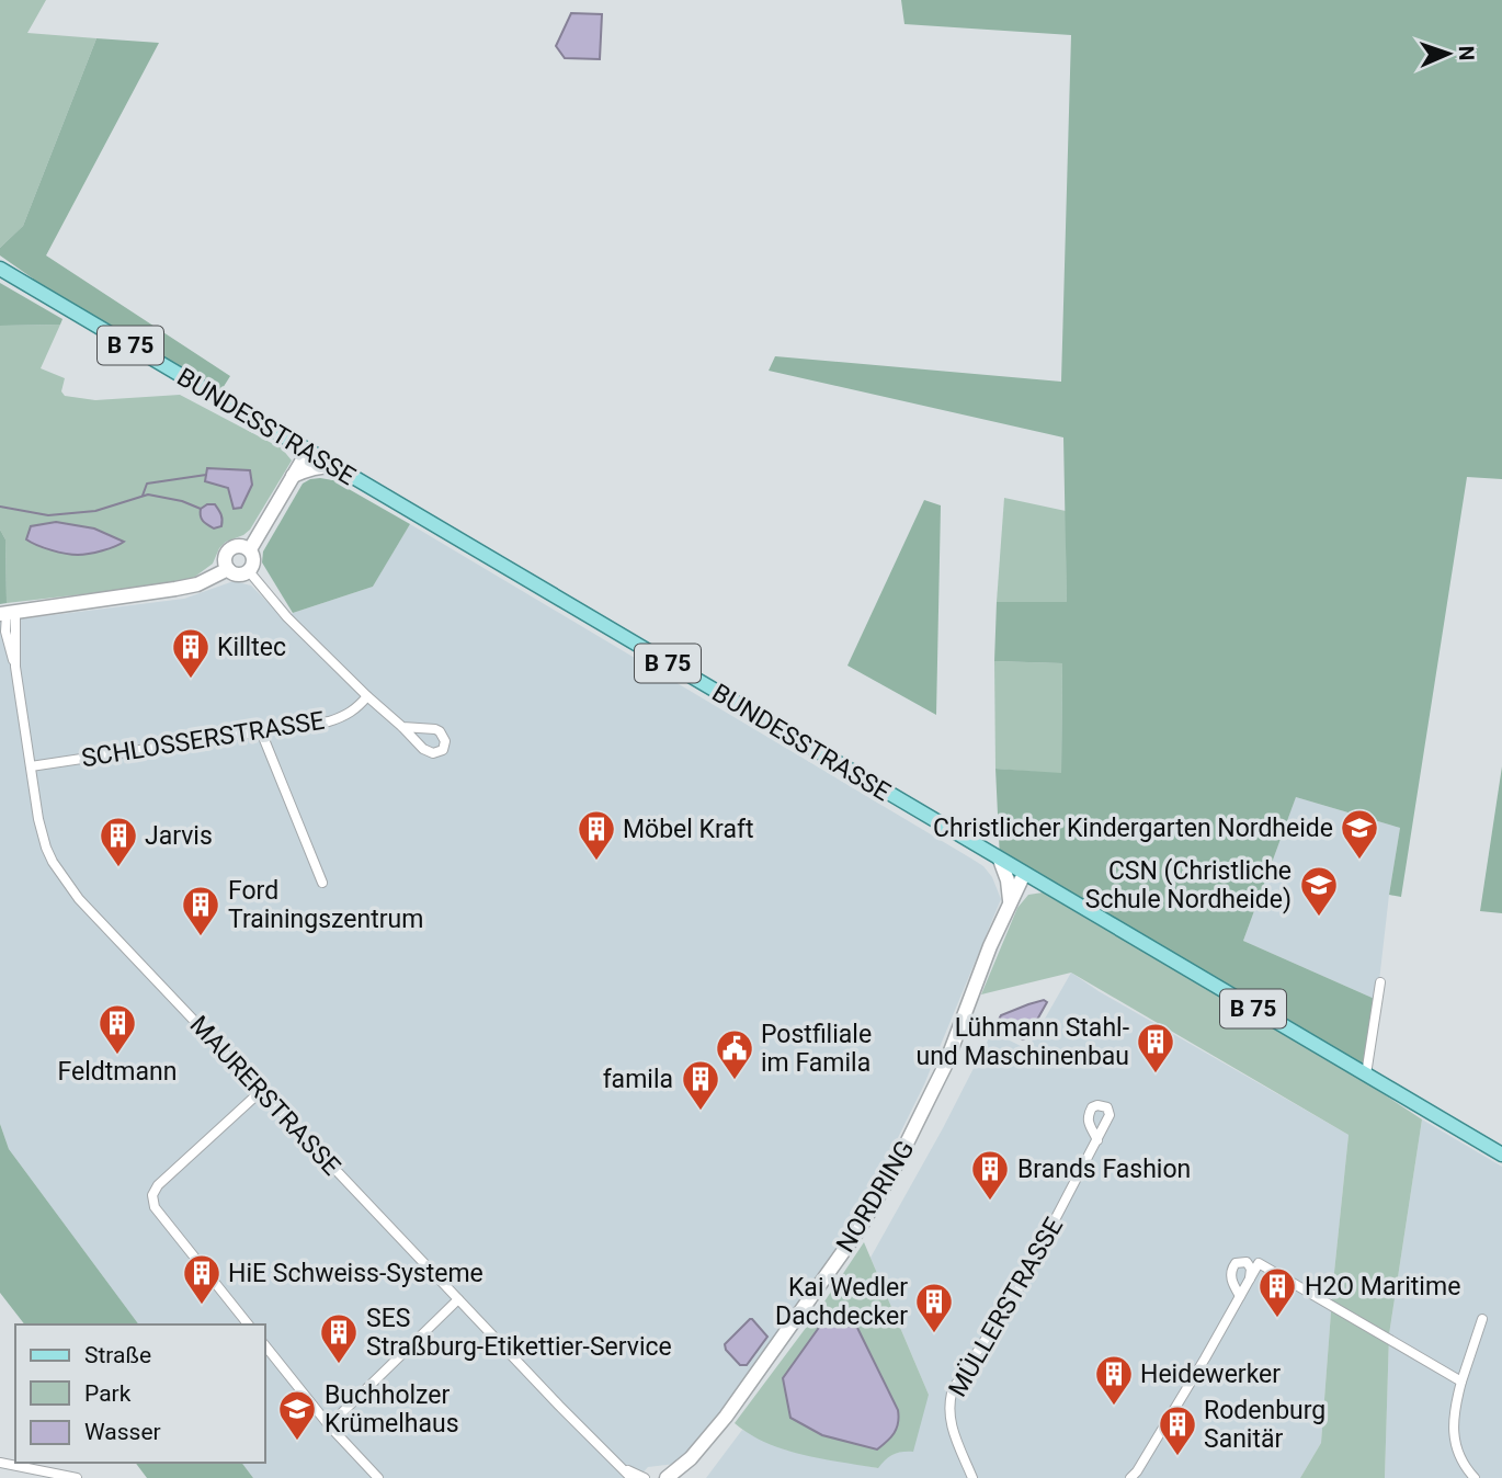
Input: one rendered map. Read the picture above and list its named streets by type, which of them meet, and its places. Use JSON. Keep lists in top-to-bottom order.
{
  "streets": {
    "main road": ["B 75", "BUNDESSTRASSE"],
    "street": [
      "SCHLOSSERSTRASSE",
      "MAURERSTRASSE",
      "NORDRING",
      "MÜLLERSTRASSE"
    ]
  },
  "crossings": [
    ["B 75", "BUNDESSTRASSE"],
    ["BUNDESSTRASSE", "NORDRING"],
    ["SCHLOSSERSTRASSE", "MAURERSTRASSE"]
  ],
  "places": {
    "building": [
      "Killtec",
      "Möbel Kraft",
      "Jarvis",
      "Ford Trainingszentrum",
      "Feldtmann",
      "Lühmann Stahl- und Maschinenbau",
      "famila",
      "Brands Fashion",
      "HiE Schweiss-Systeme",
      "H2O Maritime",
      "Kai Wedler Dachdecker",
      "SES Straßburg-Etikettier-Service",
      "Heidewerker",
      "Rodenburg Sanitär"
    ],
    "school or university": ["Christlicher Kindergarten Nordheide", "CSN (Christliche Schule Nordheide)", "Buchholzer Krümelhaus"],
    "public building": ["Postfiliale im Famila"]
  },
  "legend": ["Straße", "Park", "Wasser"],
  "north": "right"
}
